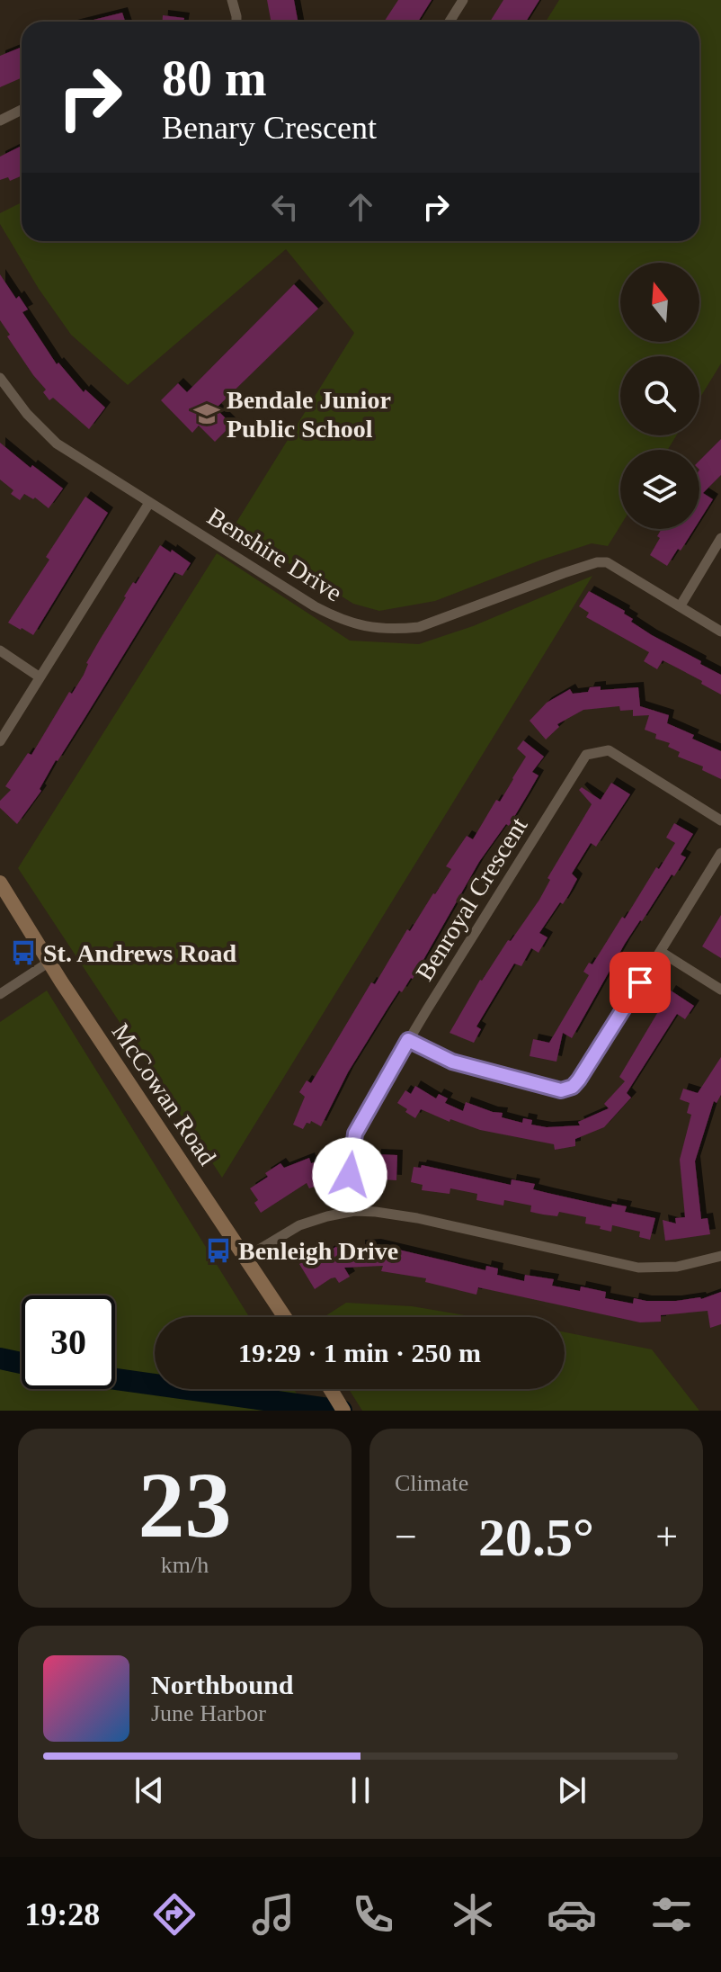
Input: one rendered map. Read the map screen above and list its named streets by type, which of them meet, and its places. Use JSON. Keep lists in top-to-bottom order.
{
  "streets": {
    "main road": ["McCowan Road"],
    "street": ["Benshire Drive", "Benroyal Crescent"]
  },
  "places": {
    "school or university": ["Bendale Junior Public School"],
    "bus stop": ["St. Andrews Road", "Benleigh Drive"]
  },
  "north": "top",
  "page": {
    "turn": ["80 m", "Benary Crescent"],
    "limit": "30",
    "trip": "19:29 · 1 min · 250 m",
    "tile": [
      ["23", "km/h"],
      "Climate"
    ],
    "heat": ["−", "20.5°", "+"],
    "song": ["Northbound", "June Harbor"],
    "tabs": "19:28"
  }
}
